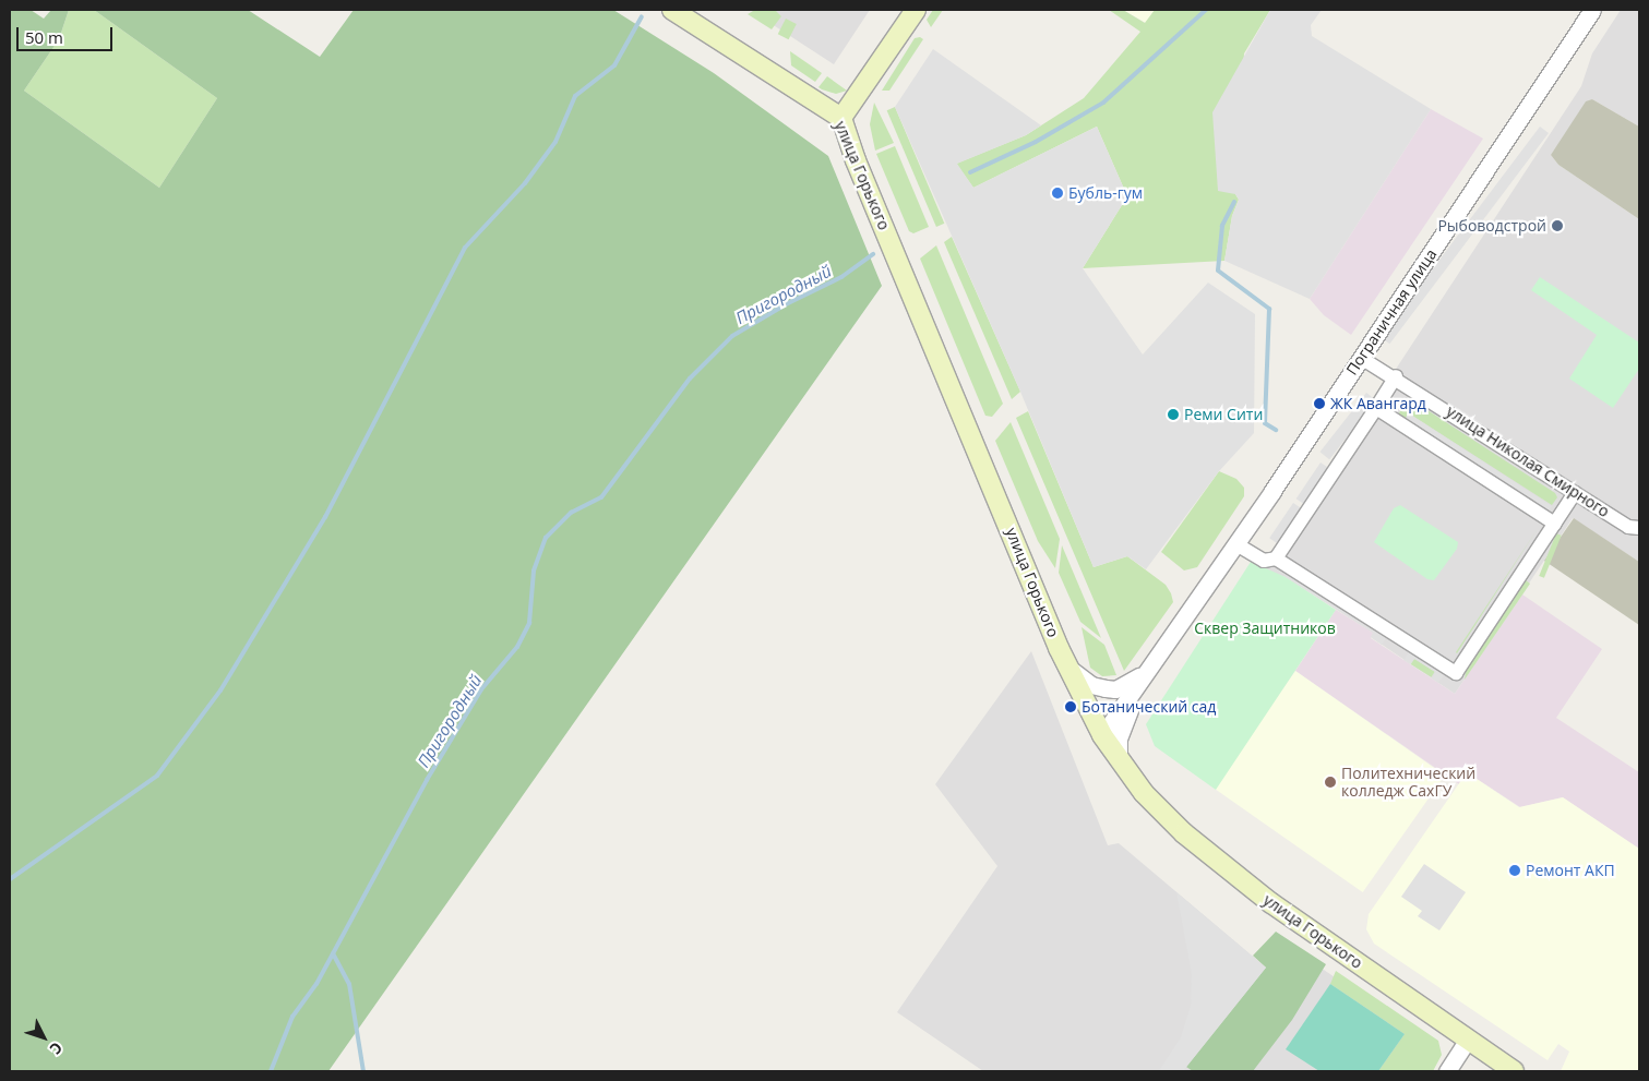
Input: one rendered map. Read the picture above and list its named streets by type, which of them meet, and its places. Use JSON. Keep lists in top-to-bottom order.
{
  "streets": {
    "main road": ["улица Горького"],
    "street": ["Пограничная улица", "улица Николая Смирного"]
  },
  "crossings": [
    ["улица Горького", "Пограничная улица"],
    ["Пограничная улица", "улица Николая Смирного"]
  ],
  "water": ["Пригородный"],
  "parks": ["Сквер Защитников"],
  "places": [
    "Бубль-гум",
    "Рыбоводстрой",
    "ЖК Авангард",
    "Реми Сити",
    "Ботанический сад",
    "Политехнический колледж СахГУ",
    "Ремонт АКП"
  ],
  "scale_bar": "50 m",
  "north": "bottom right"
}
